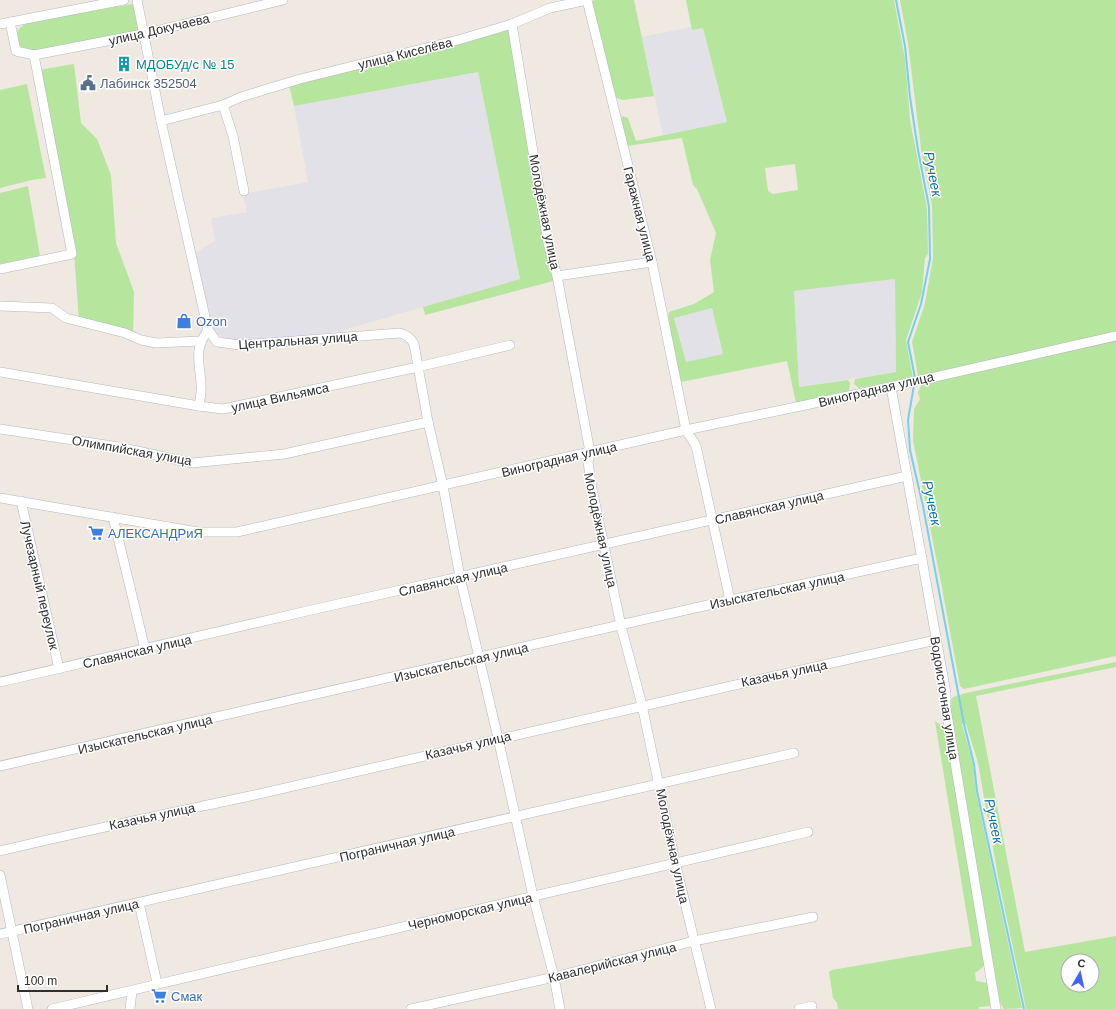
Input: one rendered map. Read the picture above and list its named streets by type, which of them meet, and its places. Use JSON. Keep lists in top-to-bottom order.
{
  "streets": {
    "street": [
      "улица Докучаева",
      "улица Киселёва",
      "Молодёжная улица",
      "Гаражная улица",
      "Центральная улица",
      "Виноградная улица",
      "улица Вильямса",
      "Олимпийская улица",
      "Славянская улица",
      "Лучезарный переулок",
      "Изыскательская улица",
      "Казачья улица",
      "Водоисточная улица",
      "Пограничная улица",
      "Черноморская улица",
      "Кавалерийская улица"
    ]
  },
  "crossings": [
    ["улица Киселёва", "Молодёжная улица"],
    ["улица Киселёва", "Гаражная улица"],
    ["Молодёжная улица", "Виноградная улица"],
    ["Молодёжная улица", "Славянская улица"],
    ["Молодёжная улица", "Изыскательская улица"],
    ["Молодёжная улица", "Казачья улица"],
    ["Молодёжная улица", "Пограничная улица"],
    ["Молодёжная улица", "Черноморская улица"],
    ["Молодёжная улица", "Кавалерийская улица"],
    ["Гаражная улица", "Виноградная улица"],
    ["Гаражная улица", "Славянская улица"],
    ["Гаражная улица", "Изыскательская улица"],
    ["Центральная улица", "Виноградная улица"],
    ["Центральная улица", "улица Вильямса"],
    ["Центральная улица", "Олимпийская улица"],
    ["Центральная улица", "Славянская улица"],
    ["Центральная улица", "Изыскательская улица"],
    ["Центральная улица", "Казачья улица"],
    ["Центральная улица", "Пограничная улица"],
    ["Центральная улица", "Черноморская улица"],
    ["Центральная улица", "Кавалерийская улица"],
    ["Виноградная улица", "Лучезарный переулок"],
    ["Виноградная улица", "Водоисточная улица"],
    ["Славянская улица", "Лучезарный переулок"],
    ["Славянская улица", "Водоисточная улица"],
    ["Изыскательская улица", "Водоисточная улица"],
    ["Казачья улица", "Водоисточная улица"]
  ],
  "water": ["Ручеек"],
  "places": {
    "building": ["МДОБУд/с № 15"],
    "public building": ["Лабинск 352504"],
    "shop": ["Ozon"],
    "supermarket": ["АЛЕКСАНДРиЯ", "Смак"]
  },
  "scale_bar": "100 m",
  "north": "top"
}
